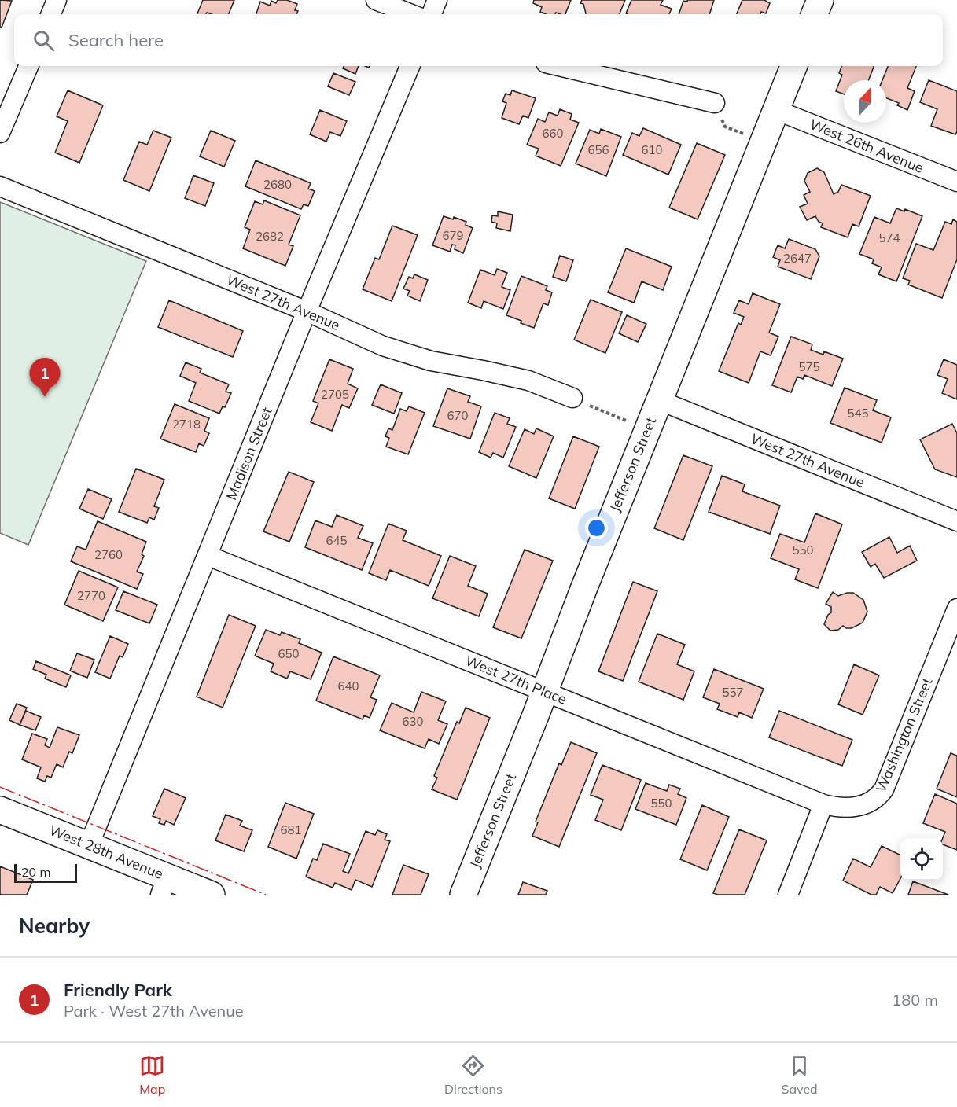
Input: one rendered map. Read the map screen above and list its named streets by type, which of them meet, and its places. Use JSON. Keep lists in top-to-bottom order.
{
  "streets": {
    "street": [
      "West 26th Avenue",
      "West 27th Avenue",
      "Madison Street",
      "Jefferson Street",
      "West 27th Place",
      "Washington Street",
      "West 28th Avenue"
    ]
  },
  "crossings": [
    ["West 26th Avenue", "Jefferson Street"],
    ["West 27th Avenue", "Madison Street"],
    ["West 27th Avenue", "Jefferson Street"],
    ["Madison Street", "West 27th Place"],
    ["Madison Street", "West 28th Avenue"],
    ["Jefferson Street", "West 27th Place"],
    ["West 27th Place", "Washington Street"]
  ],
  "house_numbers": [
    "660",
    "656",
    "610",
    "2680",
    "679",
    "2682",
    "574",
    "2647",
    "575",
    "2705",
    "545",
    "670",
    "2718",
    "645",
    "550",
    "2760",
    "2770",
    "650",
    "640",
    "557",
    "630",
    "550",
    "681"
  ],
  "scale_bar": "20 m",
  "north": "top",
  "page": {
    "search": "Search here",
    "pins": "1",
    "scale": "20 m",
    "heading": "Nearby",
    "list": [
      {
        "mark": "1",
        "name": "Friendly Park",
        "note": "Park · West 27th Avenue",
        "value": "180 m"
      }
    ],
    "nav": ["Map", "Directions", "Saved"]
  }
}
